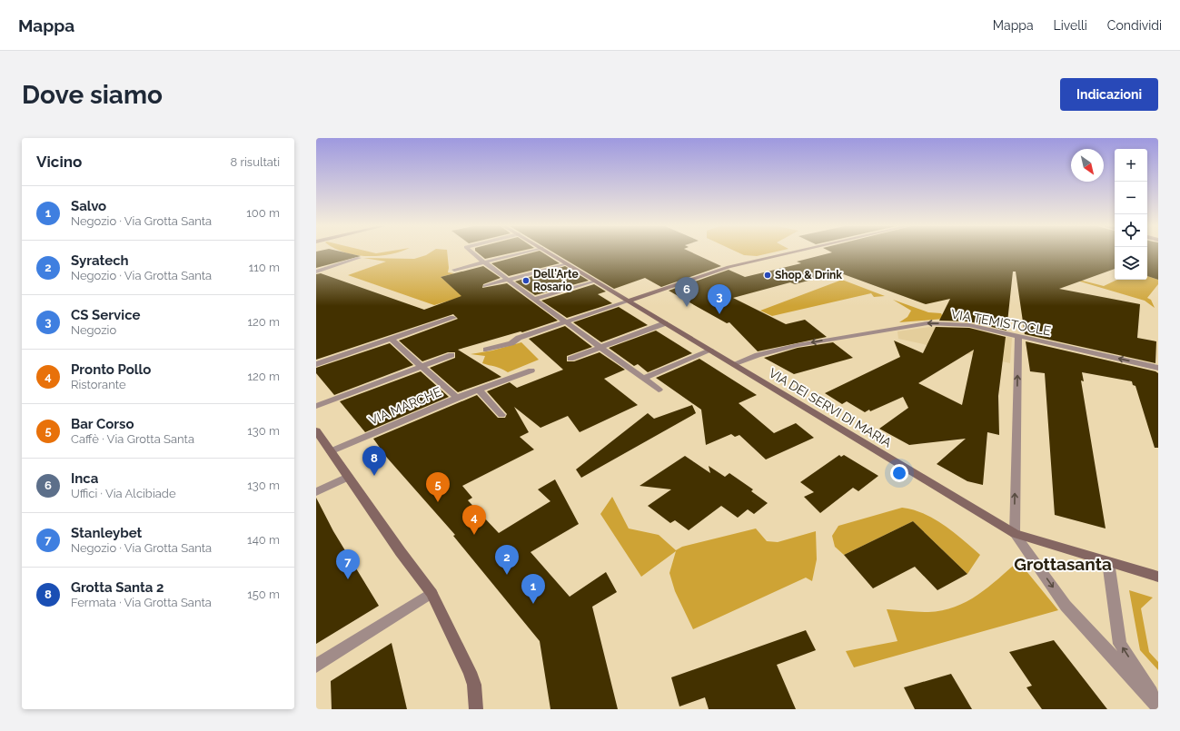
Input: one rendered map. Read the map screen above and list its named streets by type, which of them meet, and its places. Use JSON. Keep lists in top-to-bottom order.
{
  "streets": {
    "street": ["VIA TEMISTOCLE", "VIA MARCHE", "VIA DEI SERVI DI MARIA"]
  },
  "crossings": [
    ["VIA TEMISTOCLE", "VIA DEI SERVI DI MARIA"]
  ],
  "one_way": ["VIA TEMISTOCLE"],
  "districts": ["Grottasanta"],
  "places": ["Shop & Drink", "Dell'Arte Rosario"],
  "north": "bottom right",
  "page": {
    "header": "Mappa",
    "nav": ["Mappa", "Livelli", "Condividi"],
    "buttons": "Indicazioni",
    "title": "Dove siamo",
    "heading": ["Vicino", "8 risultati"],
    "map_buttons": ["+", "−"],
    "list": [
      {
        "mark": "1",
        "name": "Salvo",
        "note": "Negozio · Via Grotta Santa",
        "value": "100 m"
      },
      {
        "mark": "2",
        "name": "Syratech",
        "note": "Negozio · Via Grotta Santa",
        "value": "110 m"
      },
      {
        "mark": "3",
        "name": "CS Service",
        "note": "Negozio",
        "value": "120 m"
      },
      {
        "mark": "4",
        "name": "Pronto Pollo",
        "note": "Ristorante",
        "value": "120 m"
      },
      {
        "mark": "5",
        "name": "Bar Corso",
        "note": "Caffè · Via Grotta Santa",
        "value": "130 m"
      },
      {
        "mark": "6",
        "name": "Inca",
        "note": "Uffici · Via Alcibiade",
        "value": "130 m"
      },
      {
        "mark": "7",
        "name": "Stanleybet",
        "note": "Negozio · Via Grotta Santa",
        "value": "140 m"
      },
      {
        "mark": "8",
        "name": "Grotta Santa 2",
        "note": "Fermata · Via Grotta Santa",
        "value": "150 m"
      }
    ],
    "pins": [
      "6",
      "3",
      "8",
      "5",
      "4",
      "2",
      "7",
      "1"
    ]
  }
}
